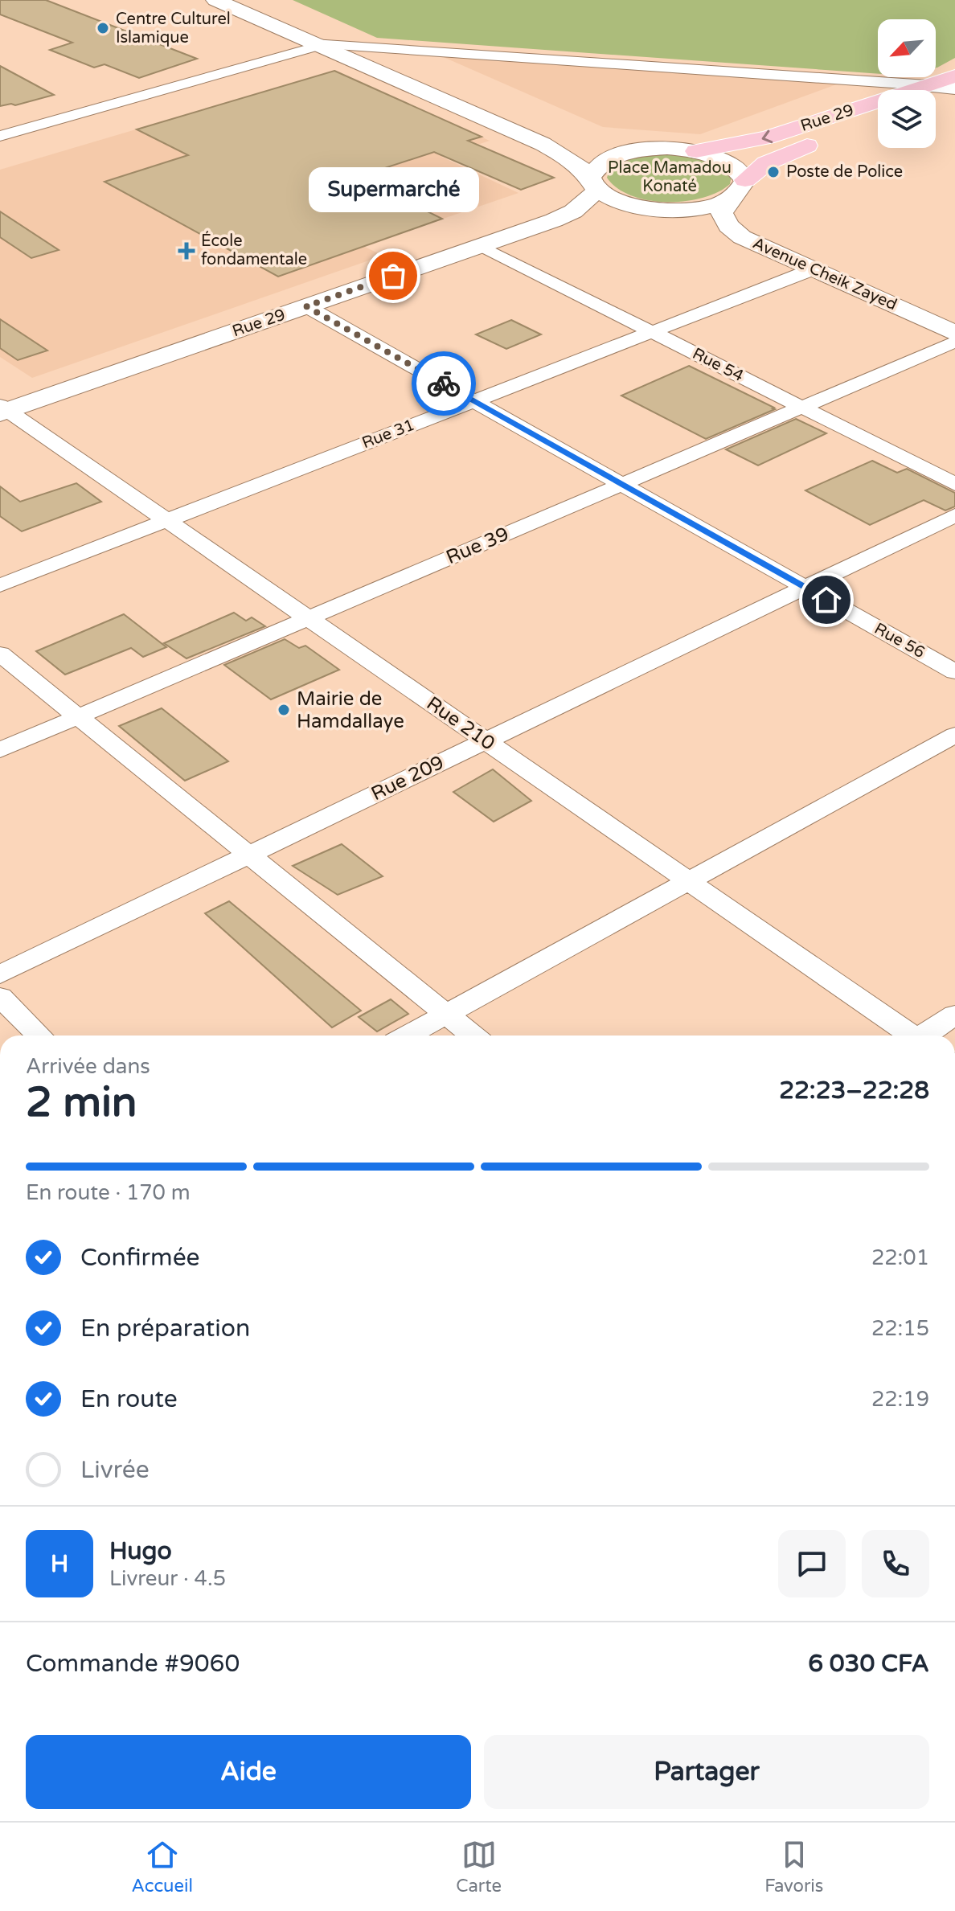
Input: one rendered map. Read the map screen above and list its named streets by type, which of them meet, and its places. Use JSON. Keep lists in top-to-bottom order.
{
  "streets": {
    "main road": ["Rue 29", "Avenue Cheik Zayed"],
    "street": [
      "Rue 54",
      "Rue 31",
      "Rue 39",
      "Rue 56",
      "Rue 210",
      "Rue 209"
    ]
  },
  "crossings": [
    ["Rue 29", "Rue 54"],
    ["Rue 29", "Rue 56"],
    ["Rue 29", "Rue 210"],
    ["Avenue Cheik Zayed", "Rue 31"],
    ["Rue 54", "Rue 31"],
    ["Rue 54", "Rue 39"],
    ["Rue 31", "Rue 56"],
    ["Rue 31", "Rue 210"],
    ["Rue 39", "Rue 56"],
    ["Rue 39", "Rue 210"],
    ["Rue 56", "Rue 209"],
    ["Rue 210", "Rue 209"]
  ],
  "parks": ["Place Mamadou Konaté"],
  "places": {
    "other": [
      "Centre Culturel Islamique",
      "Poste de Police",
      "Supermarché",
      "Mairie de Hamdallaye"
    ],
    "health": ["École fondamentale"]
  },
  "north": "bottom left",
  "page": {
    "bubble": "Supermarché",
    "heading": ["2 min", "Arrivée dans", "22:23–22:28"],
    "panel": [
      "Hugo",
      "Livreur · 4.5",
      "Commande #9060",
      "6 030 CFA"
    ],
    "bar": "En route · 170 m",
    "list": [
      ["Confirmée", "22:01"],
      ["En préparation", "22:15"],
      ["En route", "22:19"],
      "Livrée"
    ],
    "round": "H",
    "buttons": ["Aide", "Partager"],
    "tabs": ["Accueil", "Carte", "Favoris"]
  }
}
